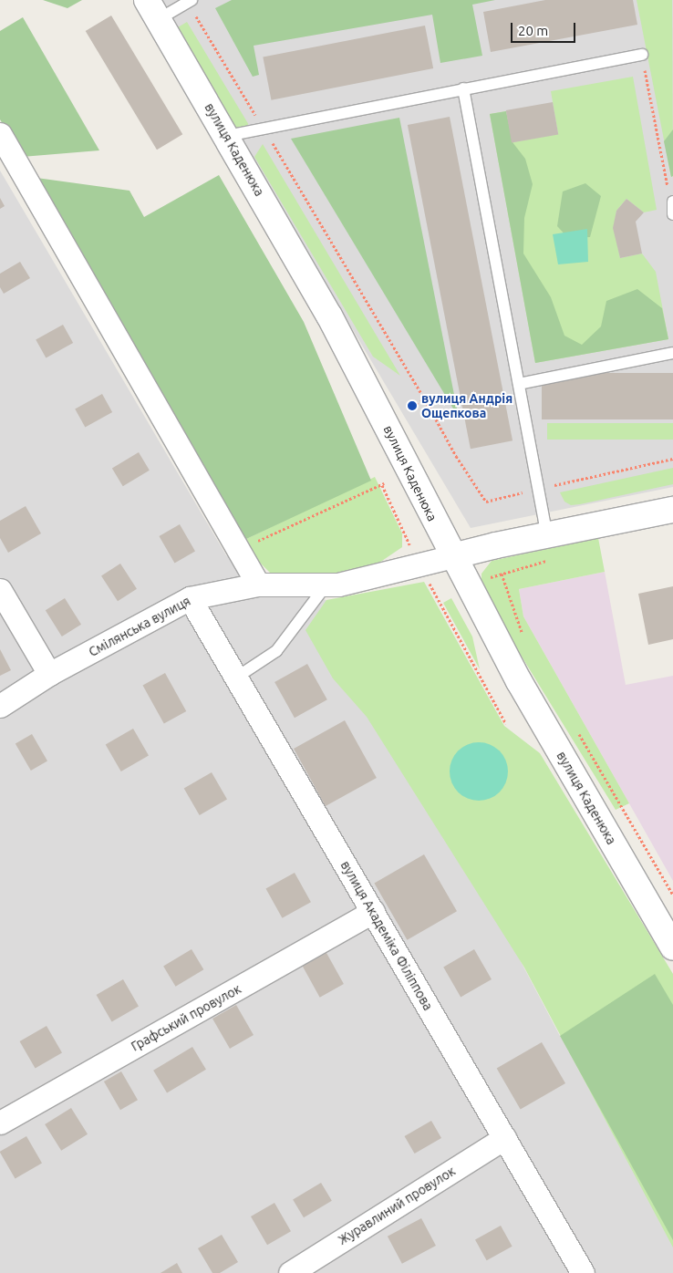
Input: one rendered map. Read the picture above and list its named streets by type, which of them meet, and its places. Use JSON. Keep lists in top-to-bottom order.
{
  "streets": {
    "street": [
      "вулиця Каденюка",
      "Смілянська вулиця",
      "вулиця Академіка Філіппова",
      "Графський провулок",
      "Журавлиний провулок"
    ]
  },
  "crossings": [
    ["вулиця Каденюка", "Смілянська вулиця"],
    ["Смілянська вулиця", "вулиця Академіка Філіппова"],
    ["вулиця Академіка Філіппова", "Графський провулок"],
    ["вулиця Академіка Філіппова", "Журавлиний провулок"]
  ],
  "places": ["вулиця Андрія Ощепкова"],
  "scale_bar": "20 m"
}
